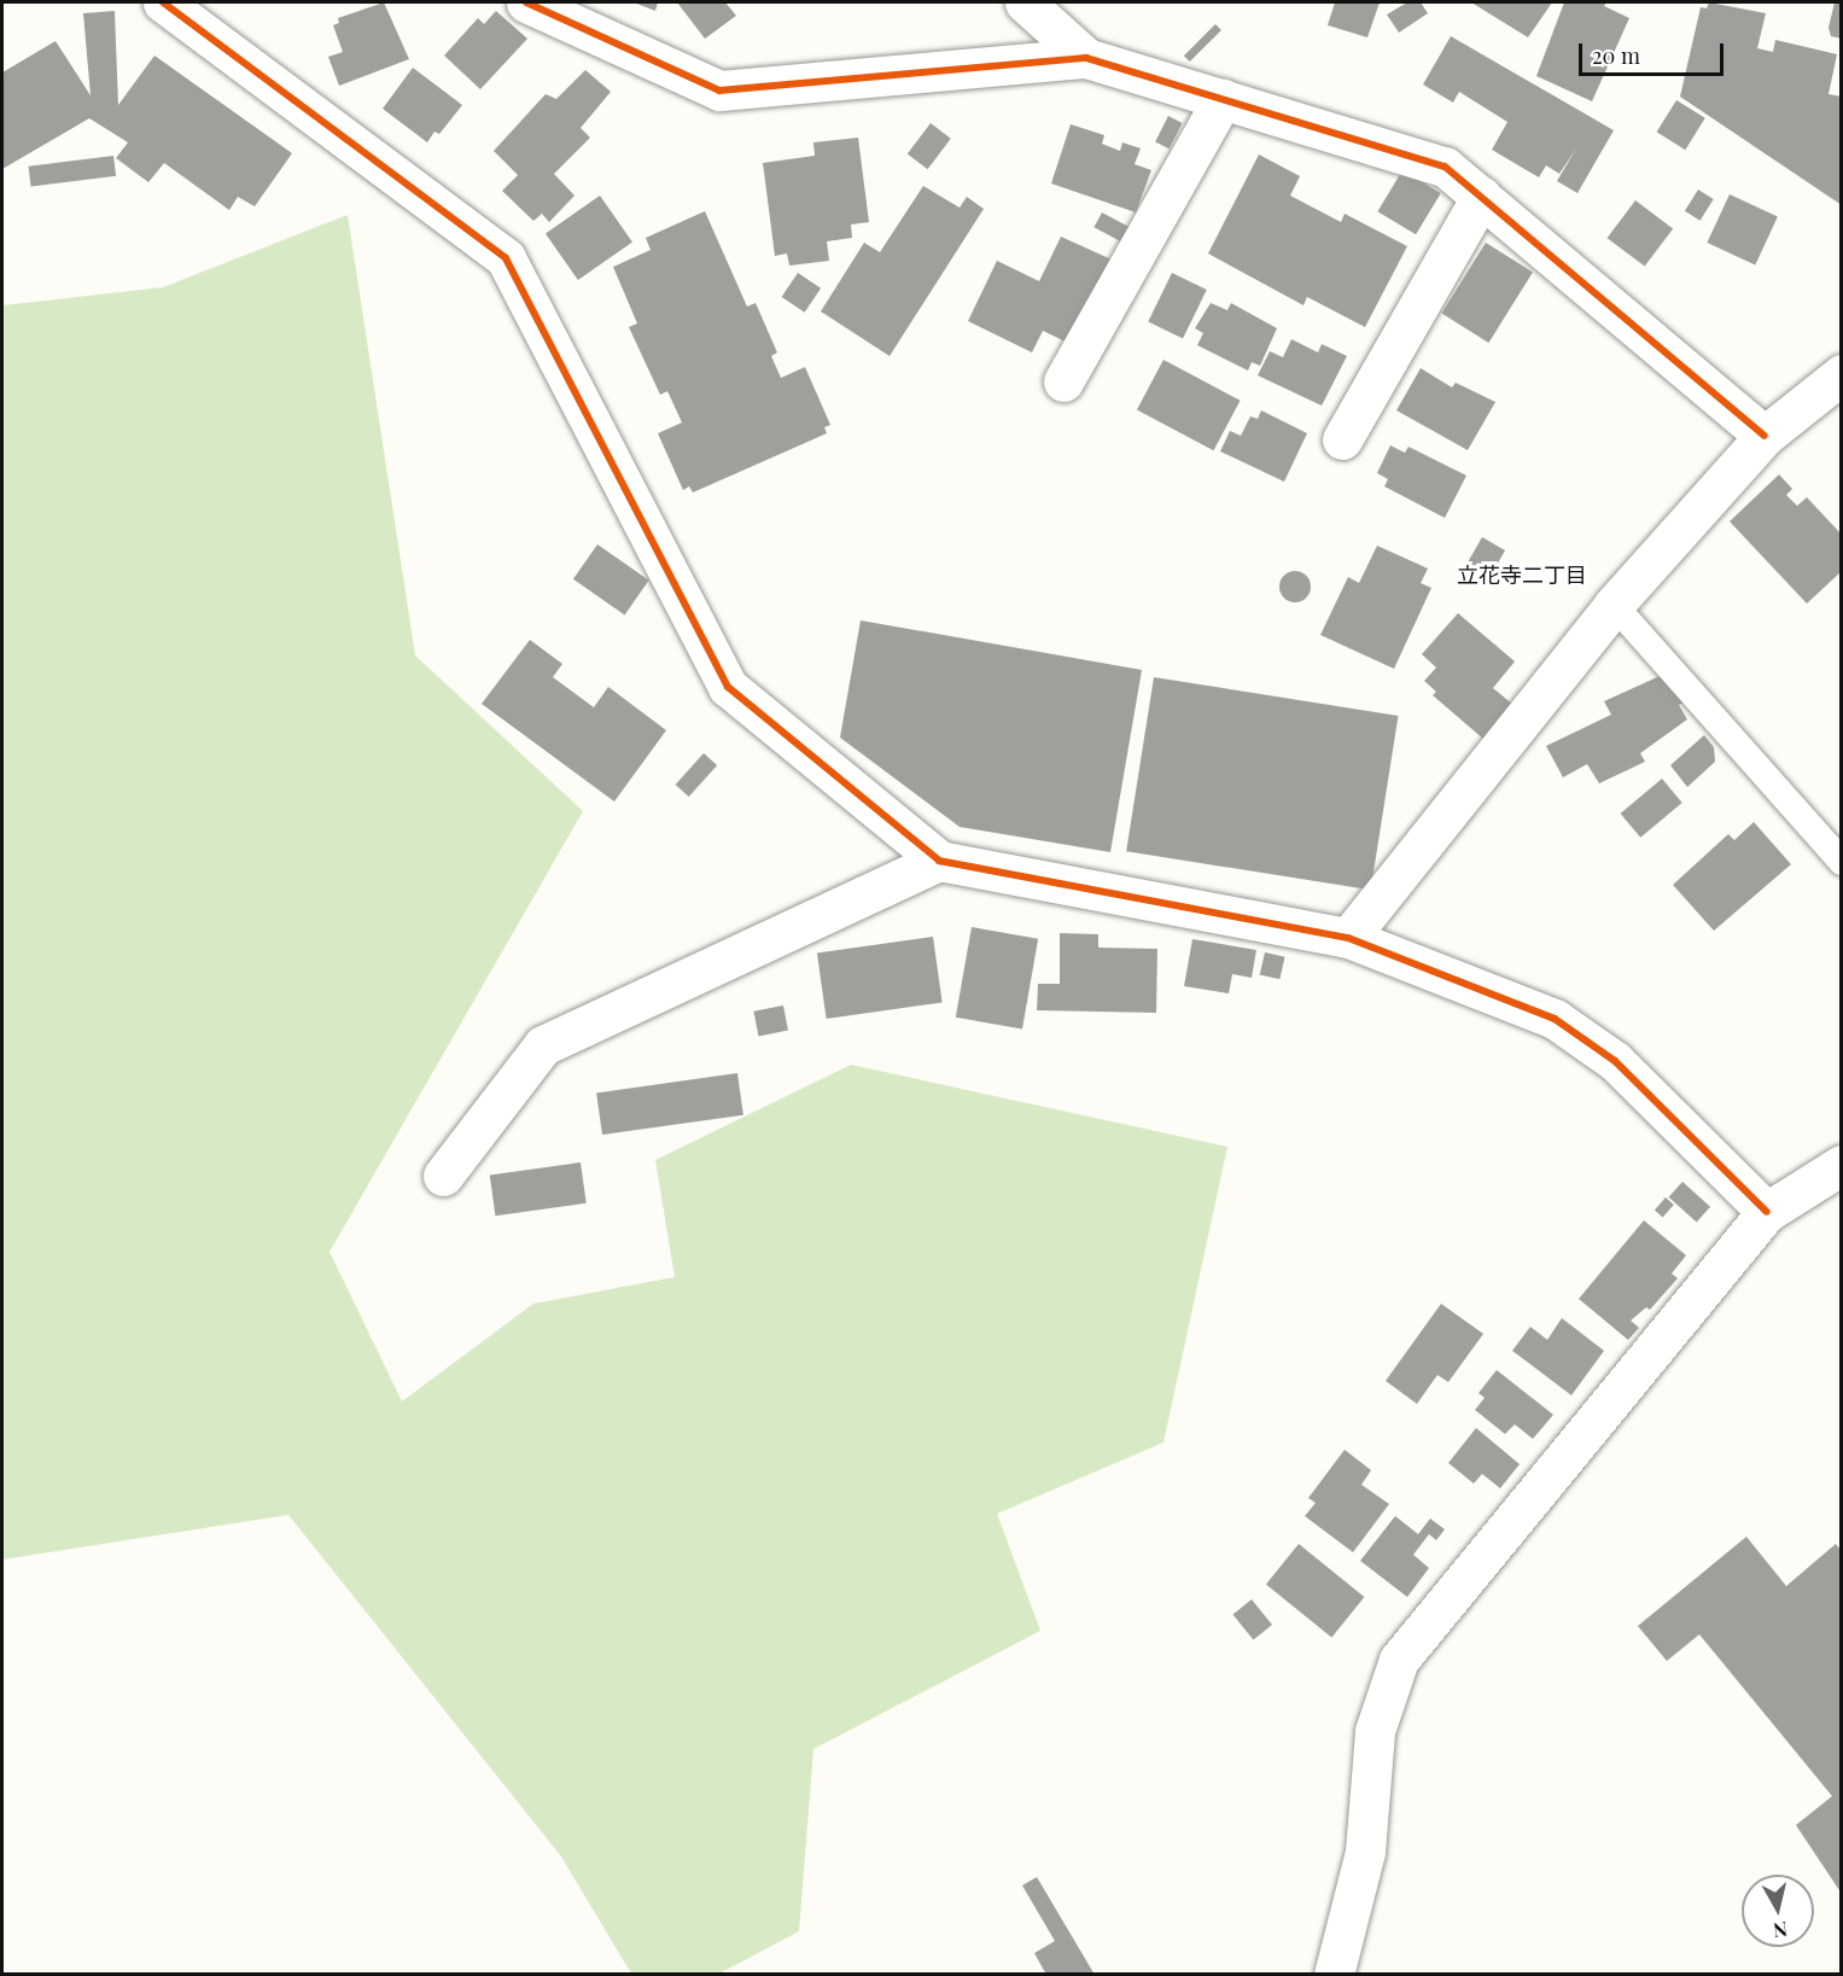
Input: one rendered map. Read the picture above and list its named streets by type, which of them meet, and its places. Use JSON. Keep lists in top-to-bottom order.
{
  "districts": ["立花寺二丁目"],
  "scale_bar": "20 m",
  "north": "bottom"
}
